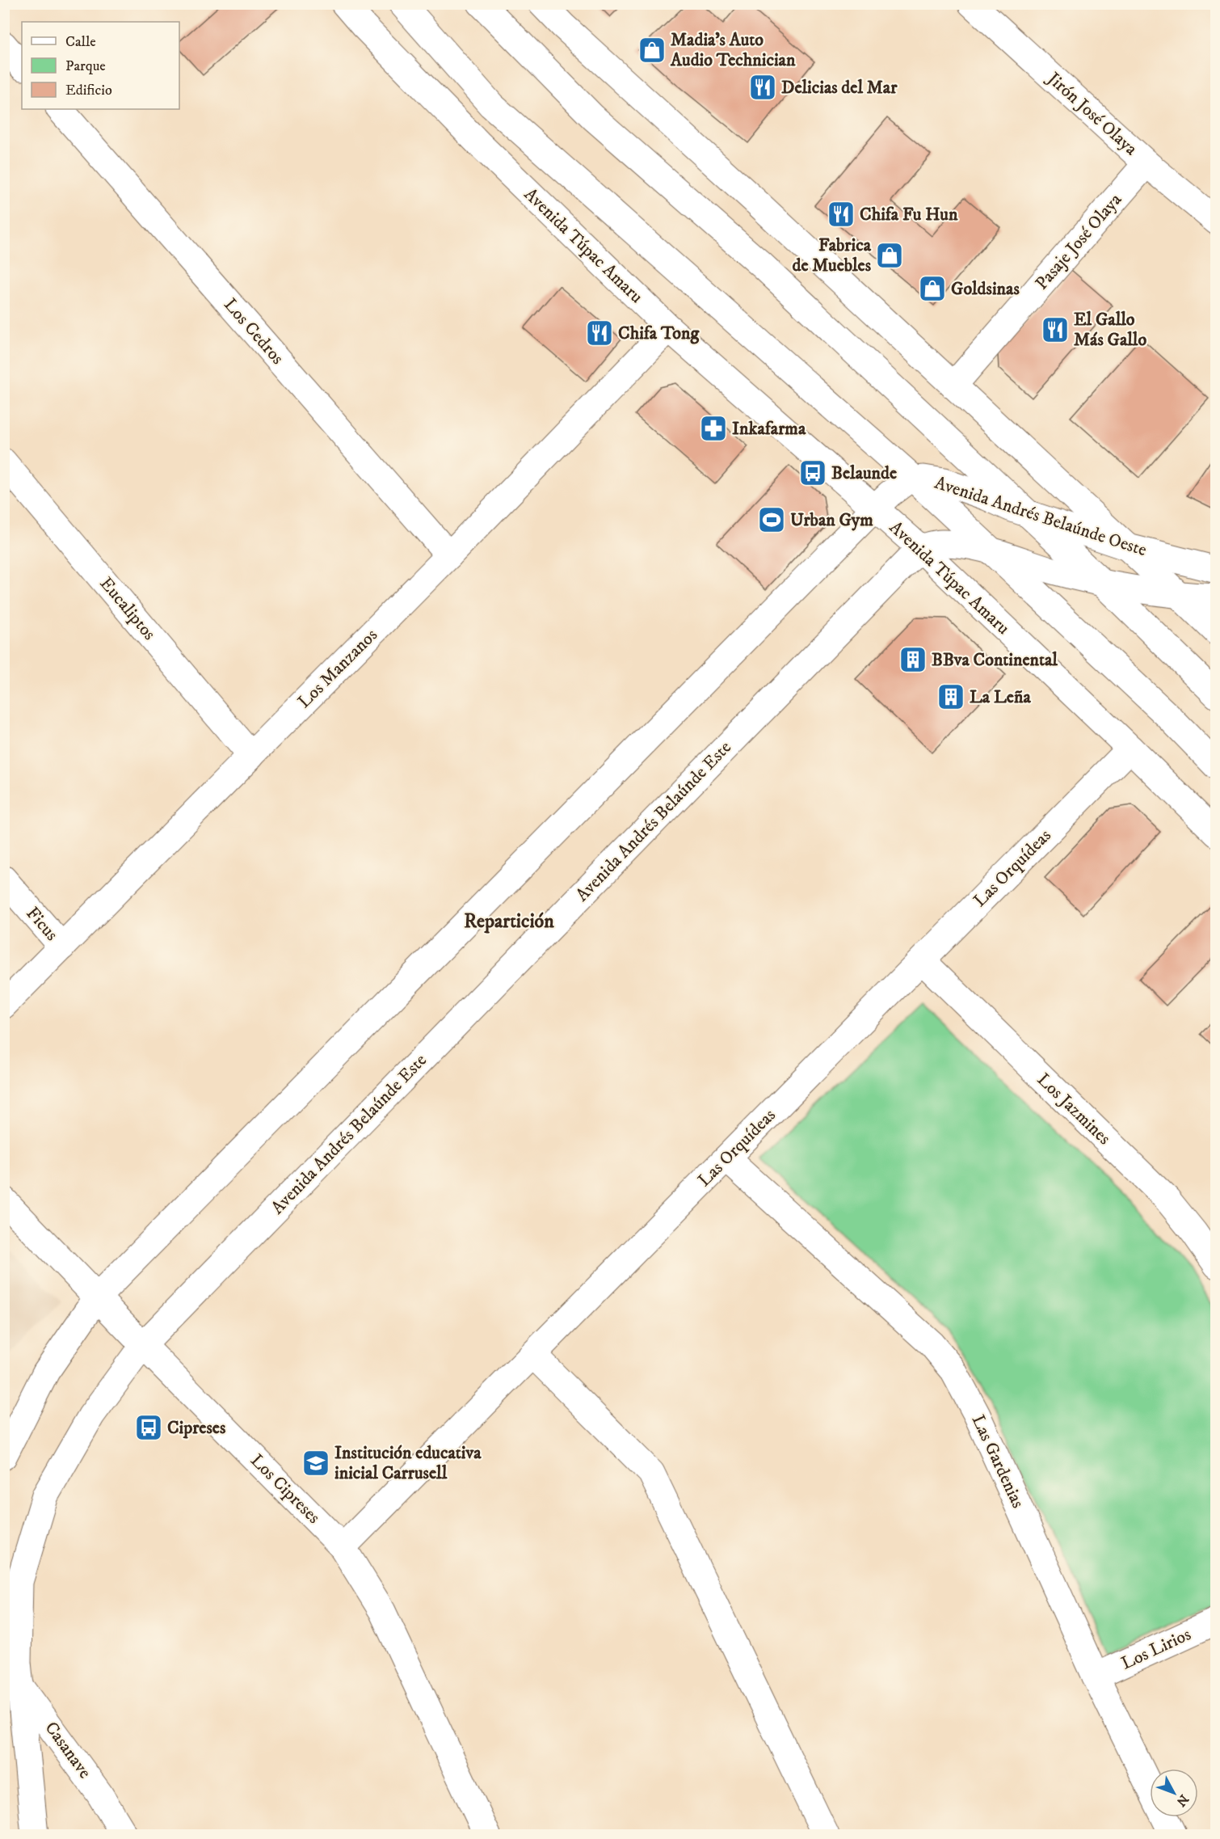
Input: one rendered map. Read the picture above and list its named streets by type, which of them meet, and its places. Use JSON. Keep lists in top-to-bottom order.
{
  "streets": {
    "main road": [
      "Jirón José Olaya",
      "Pasaje José Olaya",
      "Avenida Túpac Amaru",
      "Los Cedros",
      "Avenida Andrés Belaúnde Oeste",
      "Eucaliptos",
      "Los Manzanos",
      "Avenida Andrés Belaúnde Este",
      "Las Orquídeas",
      "Ficus",
      "Los Jazmines",
      "Las Gardenias",
      "Los Cipreses",
      "Los Lirios",
      "Casanave"
    ]
  },
  "crossings": [
    ["Jirón José Olaya", "Pasaje José Olaya"],
    ["Avenida Túpac Amaru", "Avenida Andrés Belaúnde Oeste"],
    ["Avenida Túpac Amaru", "Los Manzanos"],
    ["Avenida Túpac Amaru", "Avenida Andrés Belaúnde Este"],
    ["Avenida Túpac Amaru", "Las Orquídeas"],
    ["Los Cedros", "Los Manzanos"],
    ["Eucaliptos", "Los Manzanos"],
    ["Los Manzanos", "Ficus"],
    ["Avenida Andrés Belaúnde Este", "Los Cipreses"],
    ["Avenida Andrés Belaúnde Este", "Casanave"],
    ["Las Orquídeas", "Los Jazmines"],
    ["Las Orquídeas", "Las Gardenias"],
    ["Las Orquídeas", "Los Cipreses"],
    ["Las Gardenias", "Los Lirios"]
  ],
  "districts": ["Repartición"],
  "places": {
    "shop": ["Madia's Auto Audio Technician", "Fabrica de Muebles", "Goldsinas"],
    "restaurant": [
      "Delicias del Mar",
      "Chifa Fu Hun",
      "El Gallo Más Gallo",
      "Chifa Tong"
    ],
    "pharmacy": ["Inkafarma"],
    "bus stop": ["Belaunde", "Cipreses"],
    "sports": ["Urban Gym"],
    "building": ["BBva Continental", "La Leña"],
    "school or university": ["Institución educativa inicial Carrusell"]
  },
  "legend": ["Calle", "Parque", "Edificio"],
  "north": "bottom right"
}
